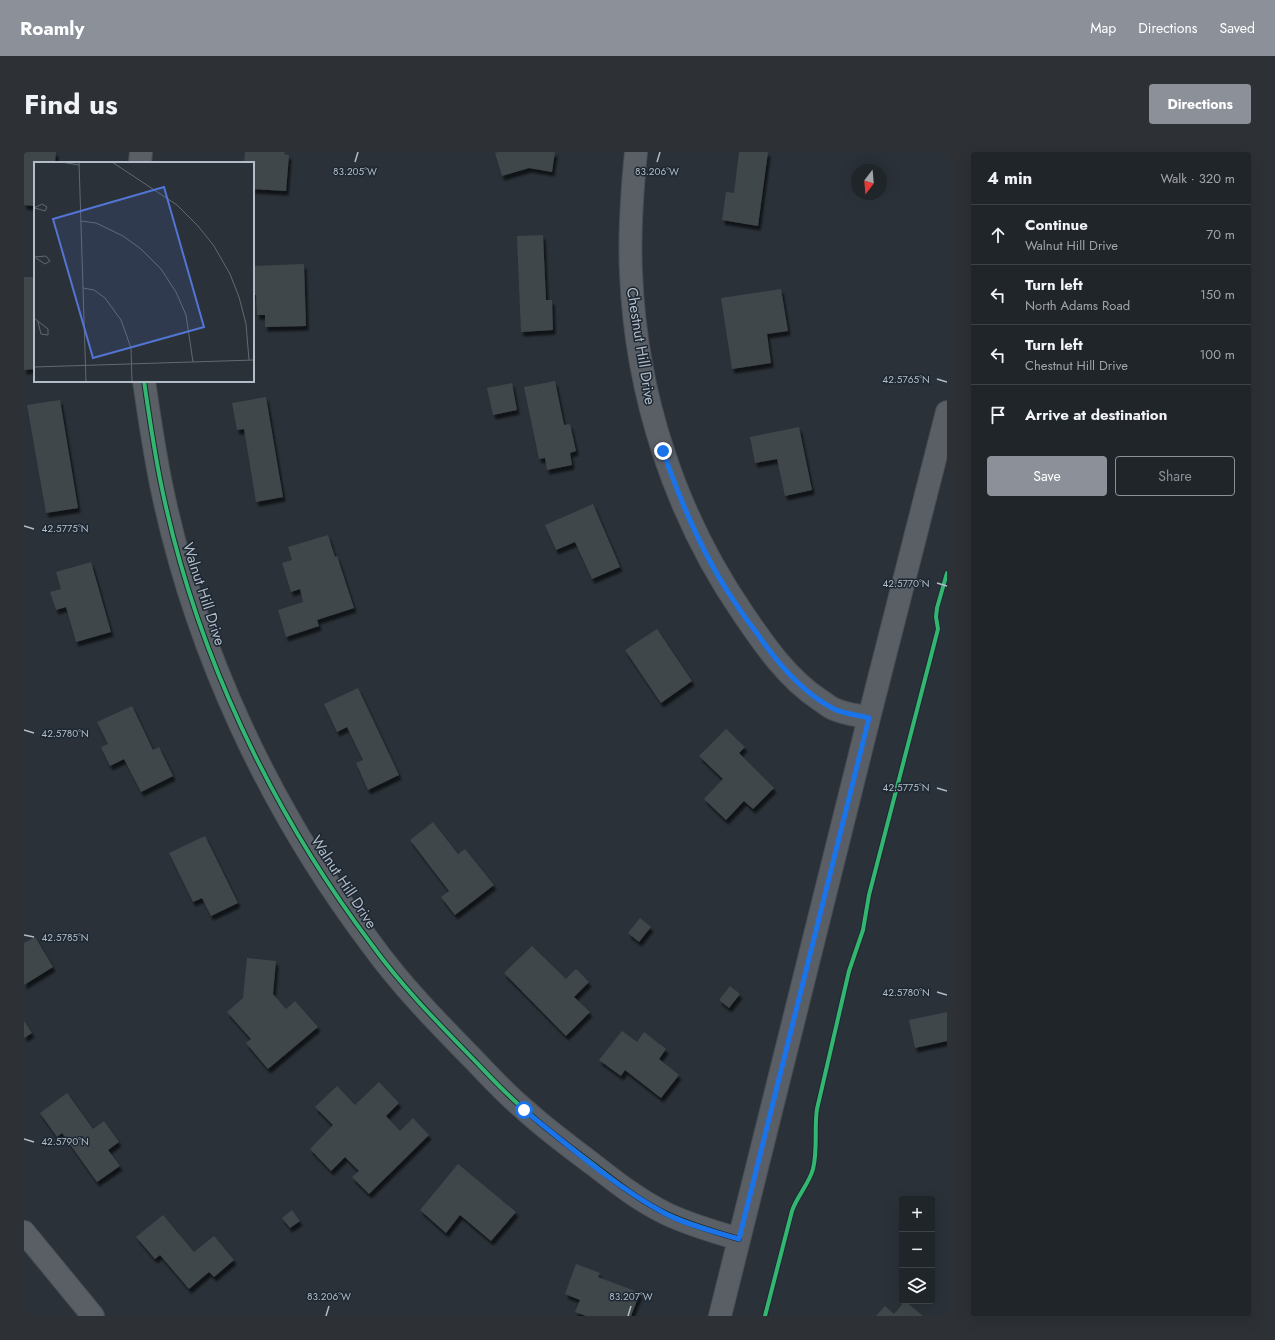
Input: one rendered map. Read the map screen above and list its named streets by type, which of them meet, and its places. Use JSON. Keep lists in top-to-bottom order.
{
  "streets": {
    "street": ["Chestnut Hill Drive", "Walnut Hill Drive"]
  },
  "north": "bottom",
  "page": {
    "header": "Roamly",
    "nav": ["Map", "Directions", "Saved"],
    "title": "Find us",
    "buttons": [
      "Directions",
      ["Save", "Share"]
    ],
    "heading": ["4 min", "Walk · 320 m"],
    "list": [
      ["Continue", "Walnut Hill Drive", "70 m"],
      ["Turn left", "North Adams Road", "150 m"],
      ["Turn left", "Chestnut Hill Drive", "100 m"],
      "Arrive at destination"
    ],
    "map_buttons": ["+", "−"]
  },
  "coordinates": [
    "83.205°W",
    "83.206°W",
    "42.5765°N",
    "42.5775°N",
    "42.5770°N",
    "42.5780°N",
    "42.5785°N",
    "42.5790°N",
    "83.207°W"
  ]
}
